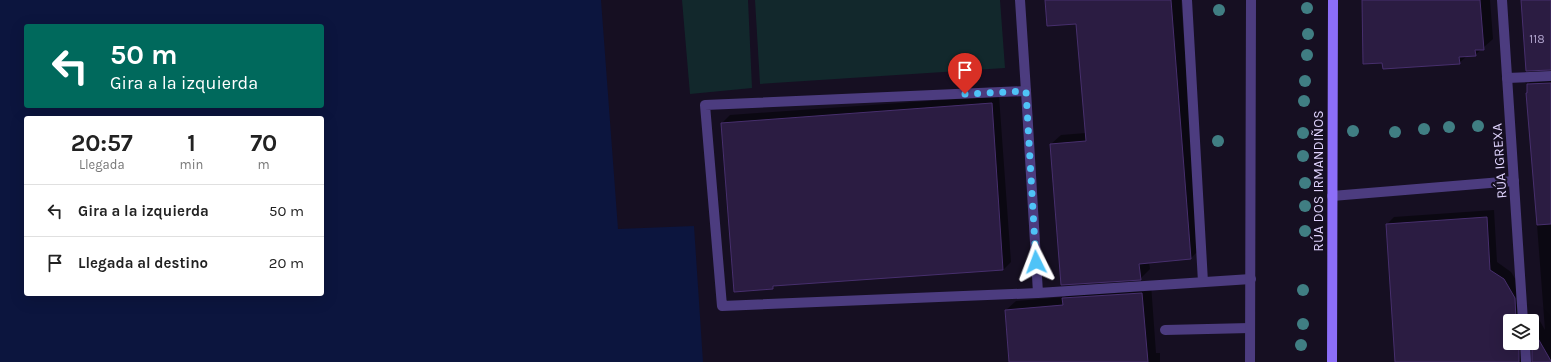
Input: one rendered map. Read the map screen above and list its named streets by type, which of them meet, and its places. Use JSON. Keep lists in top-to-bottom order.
{
  "streets": {
    "main road": ["RÚA DOS IRMANDIÑOS"],
    "street": ["RÚA IGREXA"]
  },
  "house_numbers": ["118"],
  "page": {
    "turn": ["50 m", "Gira a la izquierda"],
    "eta": [
      "20:57",
      "Llegada",
      "1",
      "min",
      "70",
      "m"
    ],
    "list": [
      {
        "name": "Gira a la izquierda",
        "value": "50 m"
      },
      {
        "name": "Llegada al destino",
        "value": "20 m"
      }
    ]
  }
}
